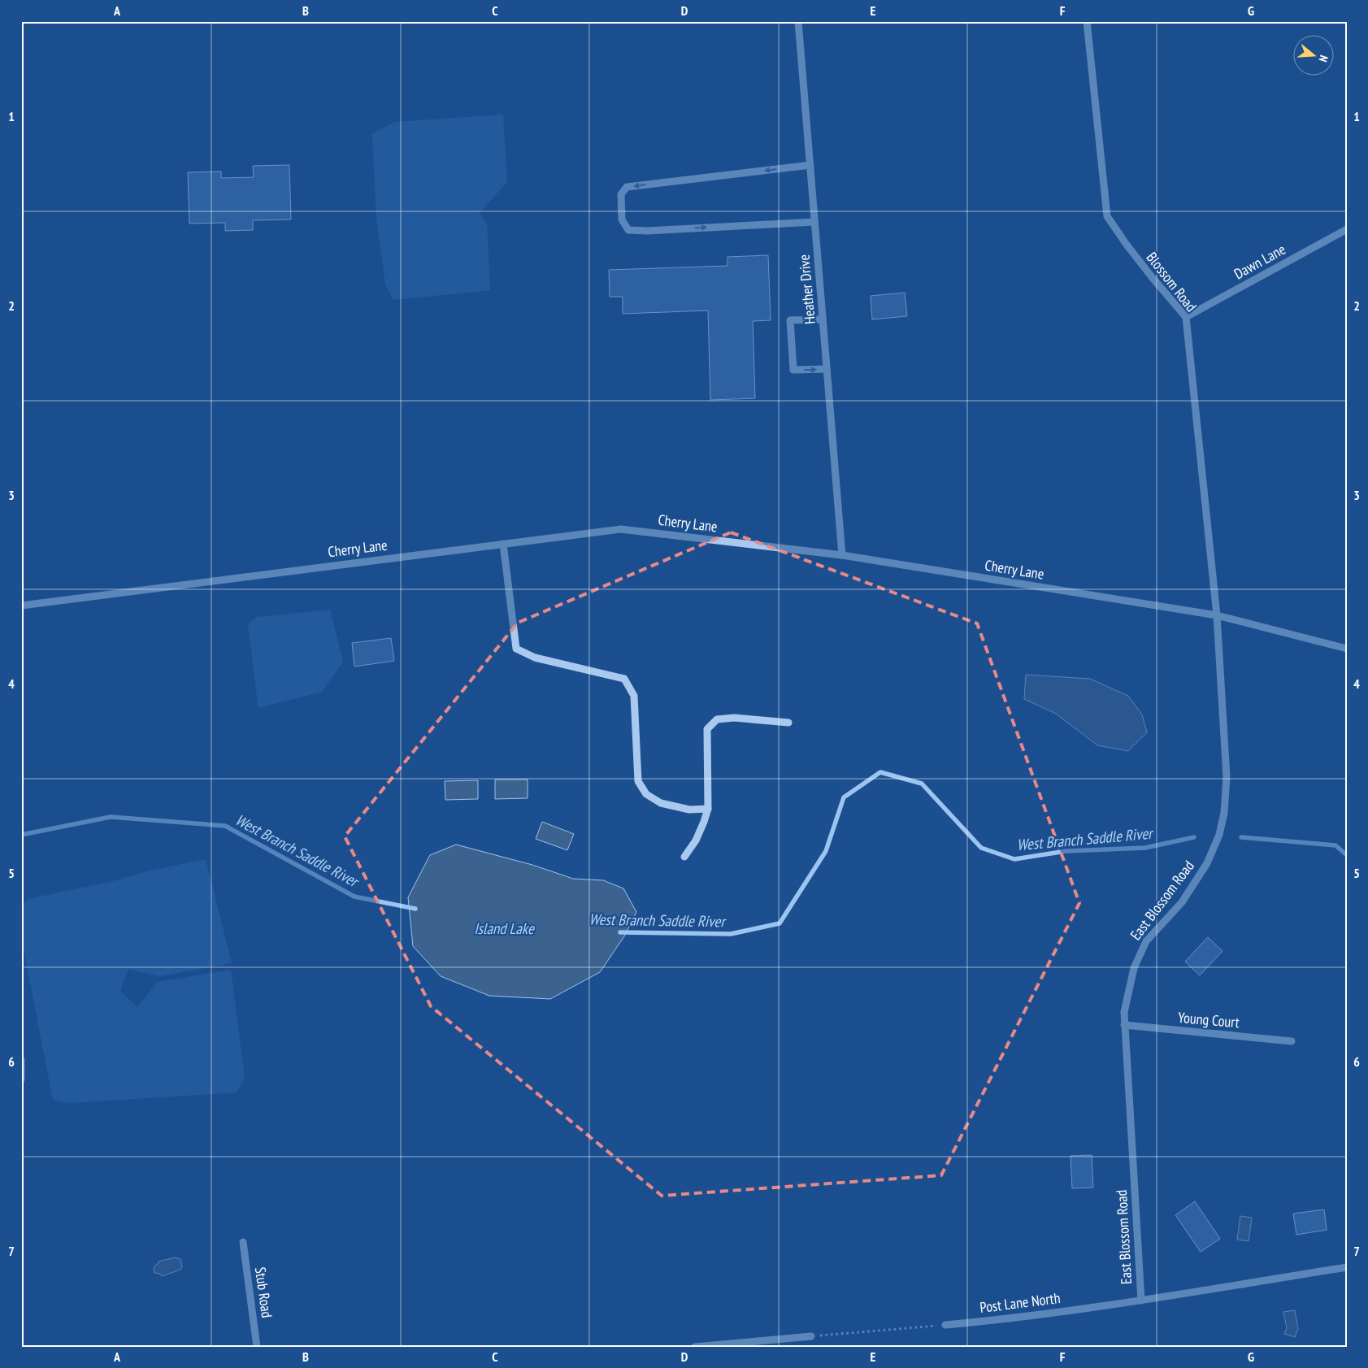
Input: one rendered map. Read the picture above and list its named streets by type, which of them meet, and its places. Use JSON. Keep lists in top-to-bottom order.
{
  "streets": {
    "street": [
      "Dawn Lane",
      "Blossom Road",
      "Heather Drive",
      "Cherry Lane",
      "East Blossom Road",
      "Young Court",
      "Stub Road",
      "Post Lane North"
    ]
  },
  "crossings": [
    ["Dawn Lane", "Blossom Road"],
    ["Blossom Road", "Cherry Lane"],
    ["Blossom Road", "East Blossom Road"],
    ["Heather Drive", "Cherry Lane"],
    ["Cherry Lane", "East Blossom Road"],
    ["East Blossom Road", "Young Court"],
    ["East Blossom Road", "Post Lane North"]
  ],
  "water": ["West Branch Saddle River", "Island Lake"],
  "north": "right",
  "grid": {
    "columns": [
      "A",
      "B",
      "C",
      "D",
      "E",
      "F",
      "G"
    ],
    "rows": [
      "1",
      "2",
      "3",
      "4",
      "5",
      "6",
      "7"
    ]
  }
}
